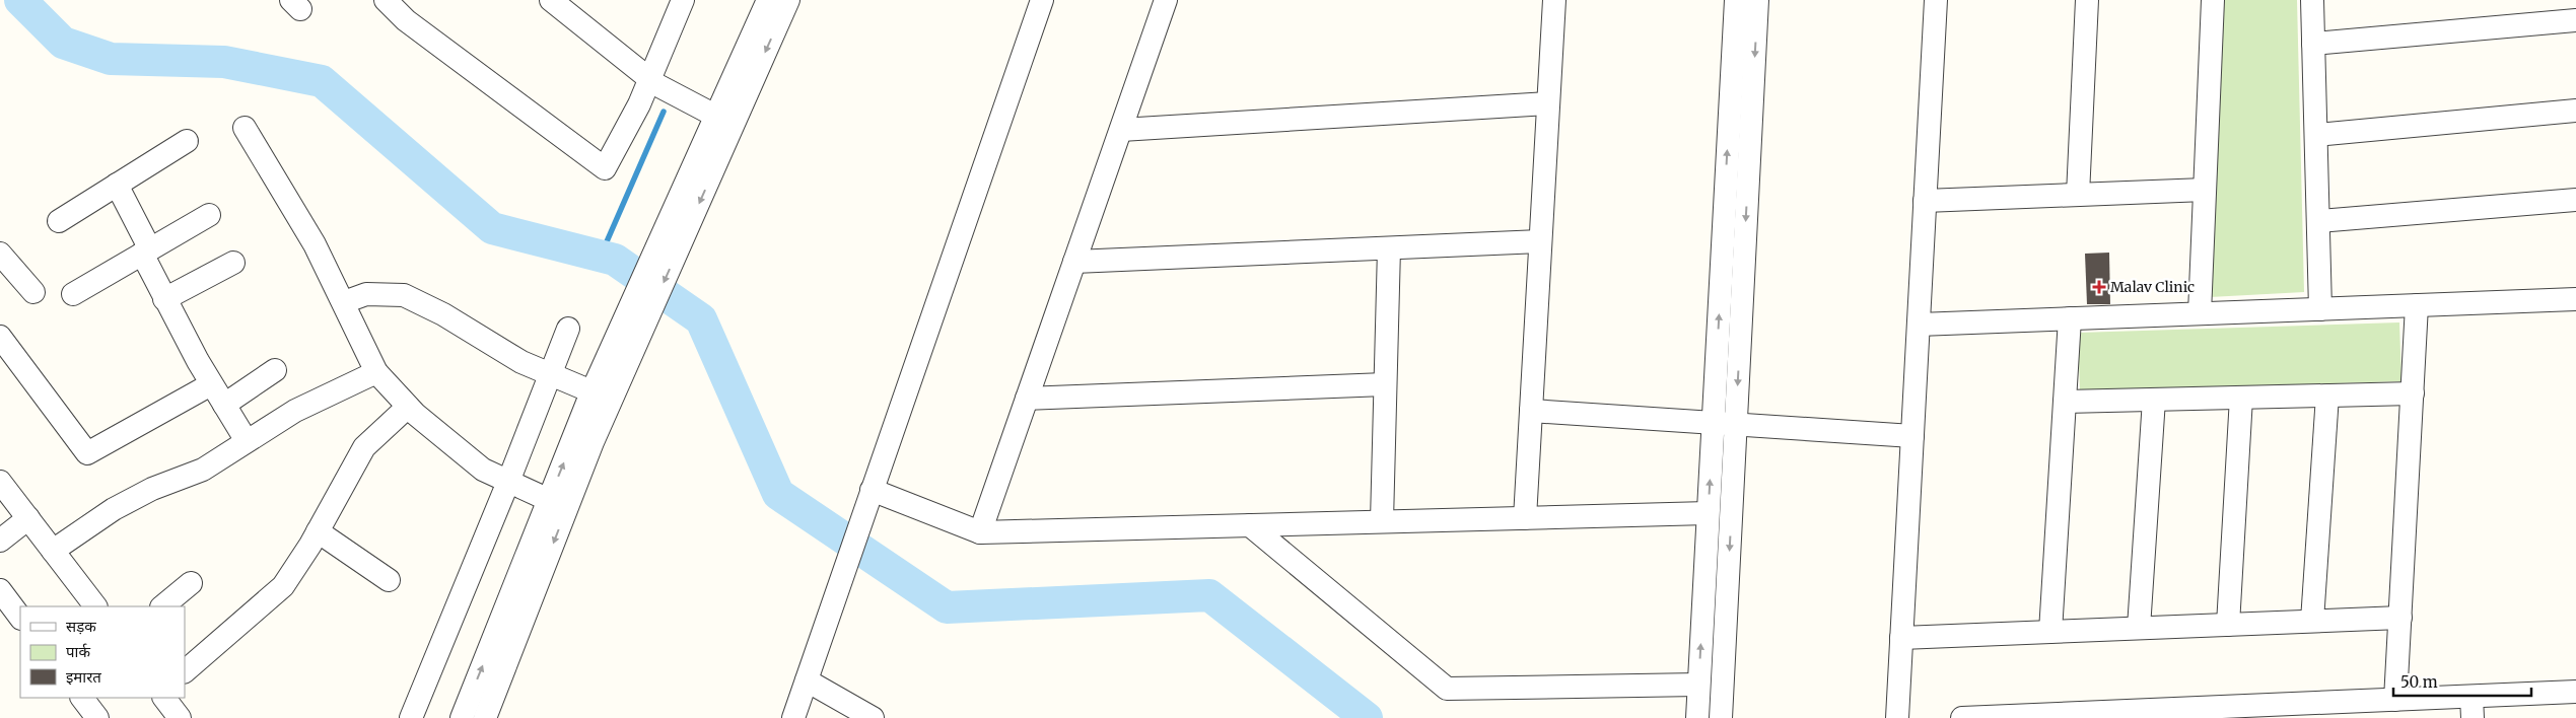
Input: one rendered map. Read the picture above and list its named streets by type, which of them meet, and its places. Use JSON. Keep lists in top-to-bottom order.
{
  "places": {
    "health": ["Malav Clinic"]
  },
  "legend": ["सड़क", "पार्क", "इमारत"],
  "scale_bar": "50 m"
}
